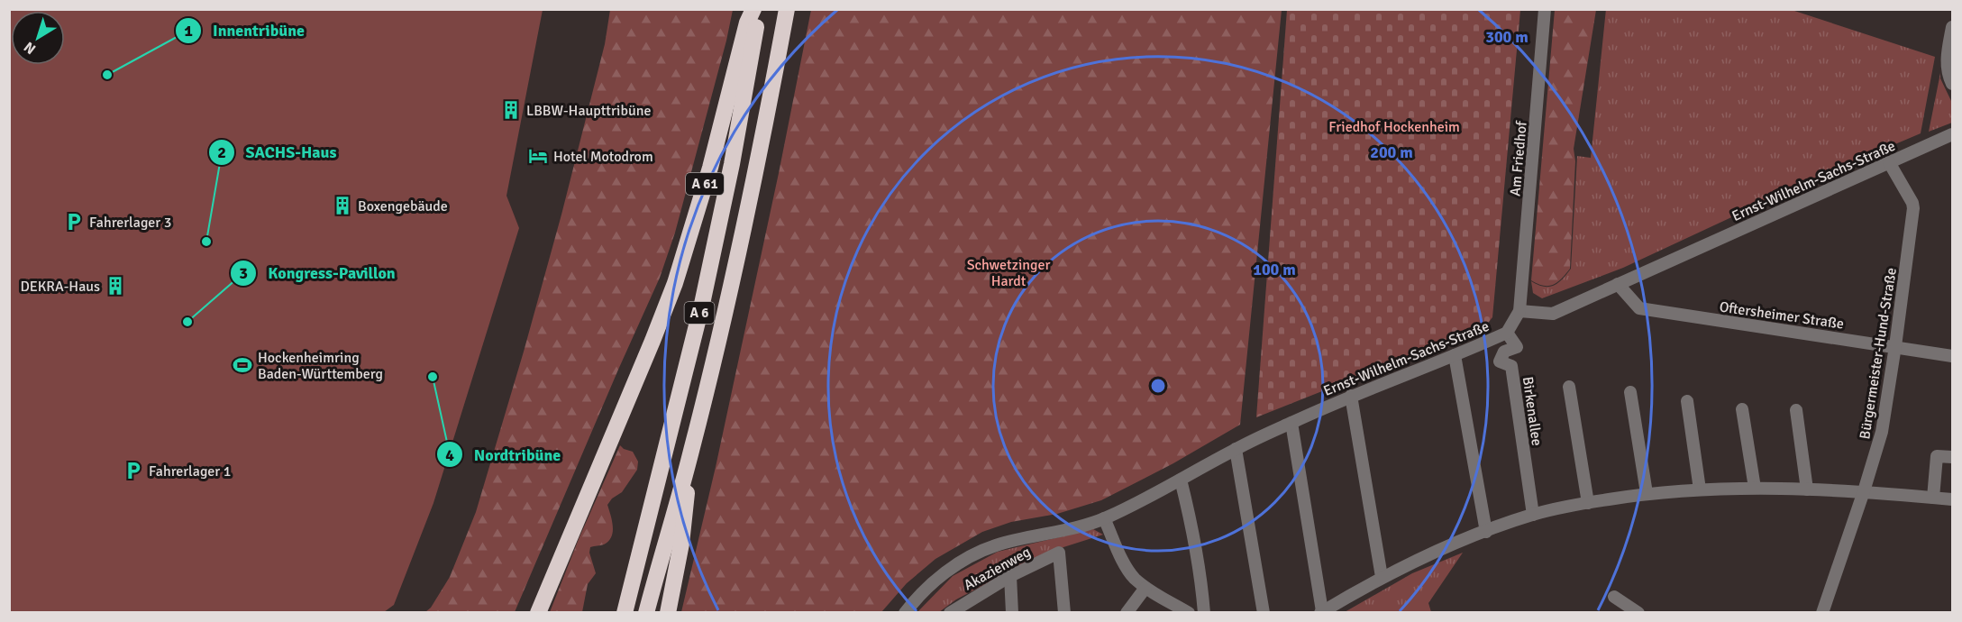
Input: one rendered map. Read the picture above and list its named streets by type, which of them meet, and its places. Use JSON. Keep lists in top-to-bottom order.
{
  "streets": {
    "highway": ["A 61", "A 6"],
    "street": [
      "Am Friedhof",
      "Ernst-Wilhelm-Sachs-Straße",
      "Oftersheimer Straße",
      "Bürgermeister-Hund-Straße",
      "Birkenallee",
      "Akazienweg"
    ]
  },
  "crossings": [
    ["Am Friedhof", "Ernst-Wilhelm-Sachs-Straße"],
    ["Ernst-Wilhelm-Sachs-Straße", "Oftersheimer Straße"],
    ["Ernst-Wilhelm-Sachs-Straße", "Bürgermeister-Hund-Straße"],
    ["Ernst-Wilhelm-Sachs-Straße", "Birkenallee"],
    ["Oftersheimer Straße", "Bürgermeister-Hund-Straße"]
  ],
  "parks": ["Friedhof Hockenheim", "Schwetzinger Hardt"],
  "places": {
    "other": [
      "Innentribüne",
      "SACHS-Haus",
      "Kongress-Pavillon",
      "Nordtribüne"
    ],
    "building": ["LBBW-Haupttribüne", "Boxengebäude", "DEKRA-Haus"],
    "hotel": ["Hotel Motodrom"],
    "parking": ["Fahrerlager 3", "Fahrerlager 1"],
    "sports": ["Hockenheimring Baden-Württemberg"]
  },
  "north": "bottom left",
  "rings": ["300 m", "200 m", "100 m"]
}
